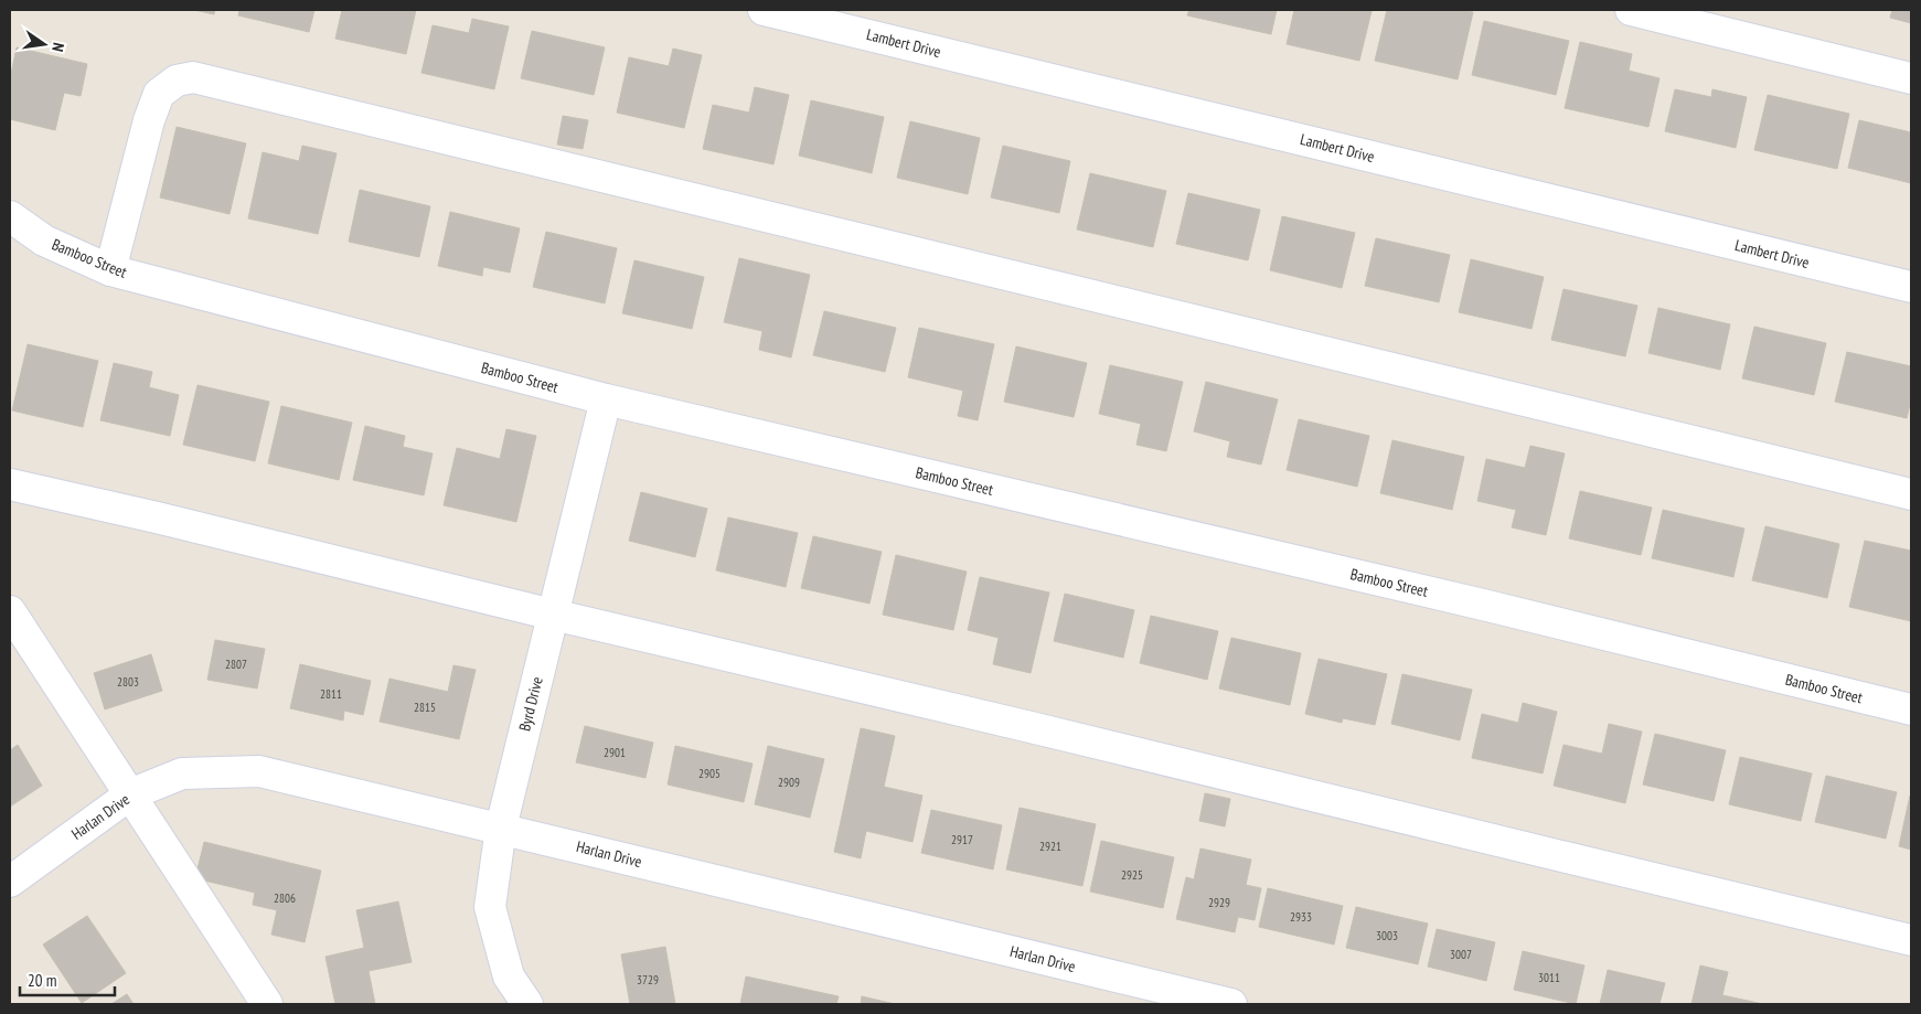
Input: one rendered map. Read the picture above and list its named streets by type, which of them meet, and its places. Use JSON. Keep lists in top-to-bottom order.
{
  "streets": {
    "street": [
      "Lambert Drive",
      "Bamboo Street",
      "Byrd Drive",
      "Harlan Drive"
    ]
  },
  "crossings": [
    ["Bamboo Street", "Byrd Drive"],
    ["Byrd Drive", "Harlan Drive"]
  ],
  "house_numbers": [
    "2807",
    "2803",
    "2811",
    "2815",
    "2901",
    "2905",
    "2909",
    "2917",
    "2921",
    "2925",
    "2806",
    "2929",
    "2933",
    "3003",
    "3007",
    "3011",
    "3729"
  ],
  "scale_bar": "20 m",
  "north": "right"
}
